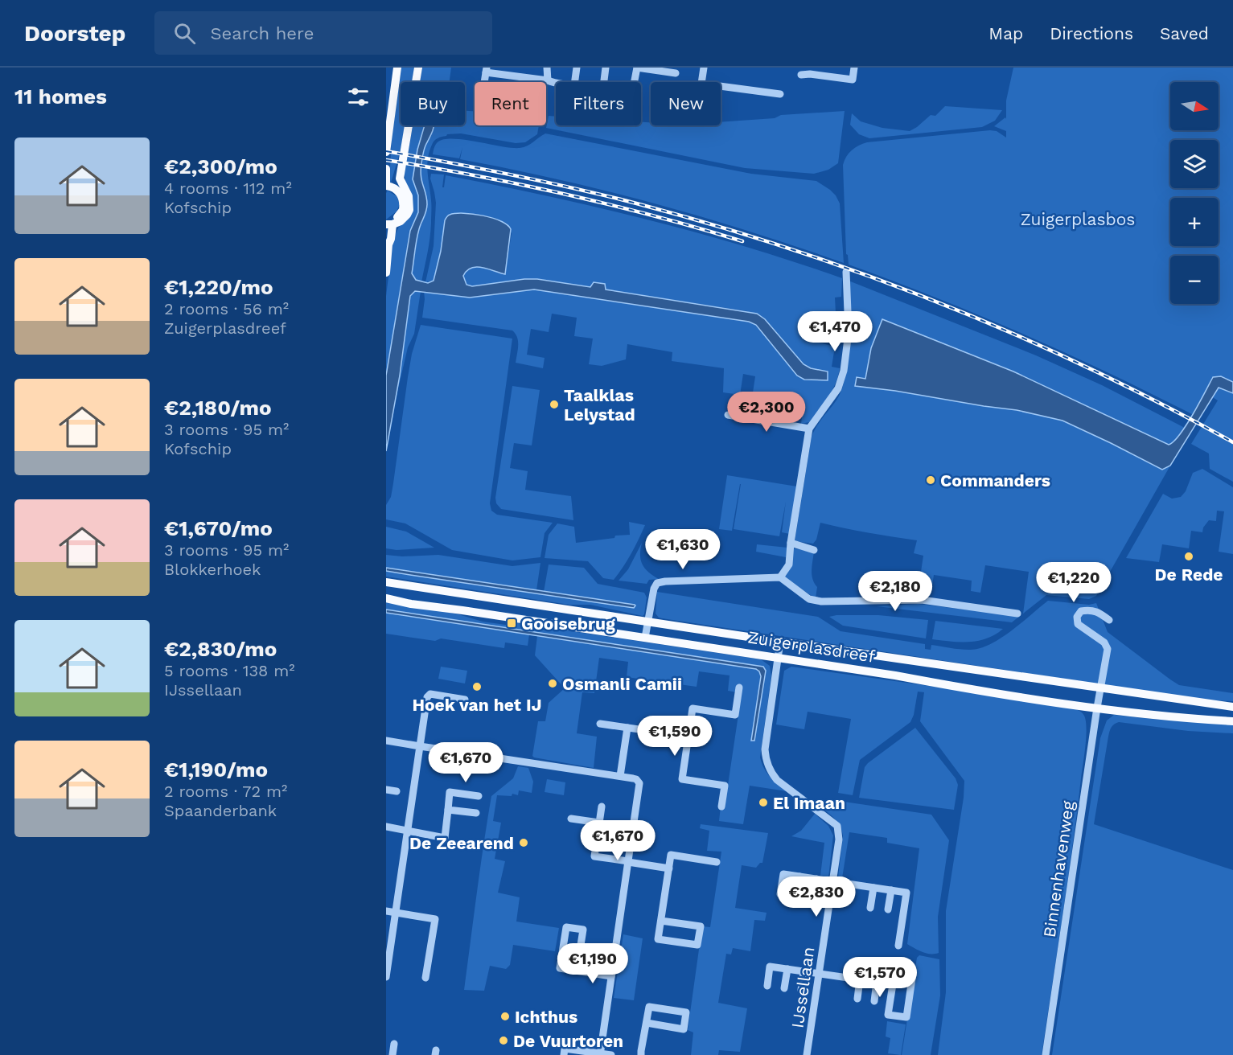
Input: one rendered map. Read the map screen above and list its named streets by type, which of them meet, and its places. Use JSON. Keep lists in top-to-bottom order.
{
  "streets": {
    "main road": ["Zuigerplasdreef"],
    "street": ["Binnenhavenweg", "IJssellaan"]
  },
  "crossings": [
    ["Zuigerplasdreef", "Binnenhavenweg"],
    ["Zuigerplasdreef", "IJssellaan"]
  ],
  "parks": ["Zuigerplasbos"],
  "places": {
    "other": [
      "Taalklas Lelystad",
      "Commanders",
      "De Rede",
      "Osmanli Camii",
      "Hoek van het IJ",
      "El Imaan",
      "De Zeearend",
      "Ichthus",
      "De Vuurtoren"
    ],
    "transit": ["Gooisebrug"]
  },
  "north": "right",
  "page": {
    "header": "Doorstep",
    "search": "Search here",
    "nav": ["Map", "Directions", "Saved"],
    "heading": "11 homes",
    "map_buttons": ["+", "−"],
    "chip": [
      "Buy",
      "Rent",
      "Filters",
      "New"
    ],
    "list": [
      {
        "name": "€2,300/mo",
        "note": "4 rooms · 112 m² · Kofschip"
      },
      {
        "name": "€1,220/mo",
        "note": "2 rooms · 56 m² · Zuigerplasdreef"
      },
      {
        "name": "€2,180/mo",
        "note": "3 rooms · 95 m² · Kofschip"
      },
      {
        "name": "€1,670/mo",
        "note": "3 rooms · 95 m² · Blokkerhoek"
      },
      {
        "name": "€2,830/mo",
        "note": "5 rooms · 138 m² · IJssellaan"
      },
      {
        "name": "€1,190/mo",
        "note": "2 rooms · 72 m² · Spaanderbank"
      }
    ],
    "price": [
      "€1,470",
      "€2,300",
      "€1,630",
      "€1,220",
      "€2,180",
      "€1,590",
      "€1,670",
      "€1,670",
      "€2,830",
      "€1,190",
      "€1,570"
    ]
  }
}
